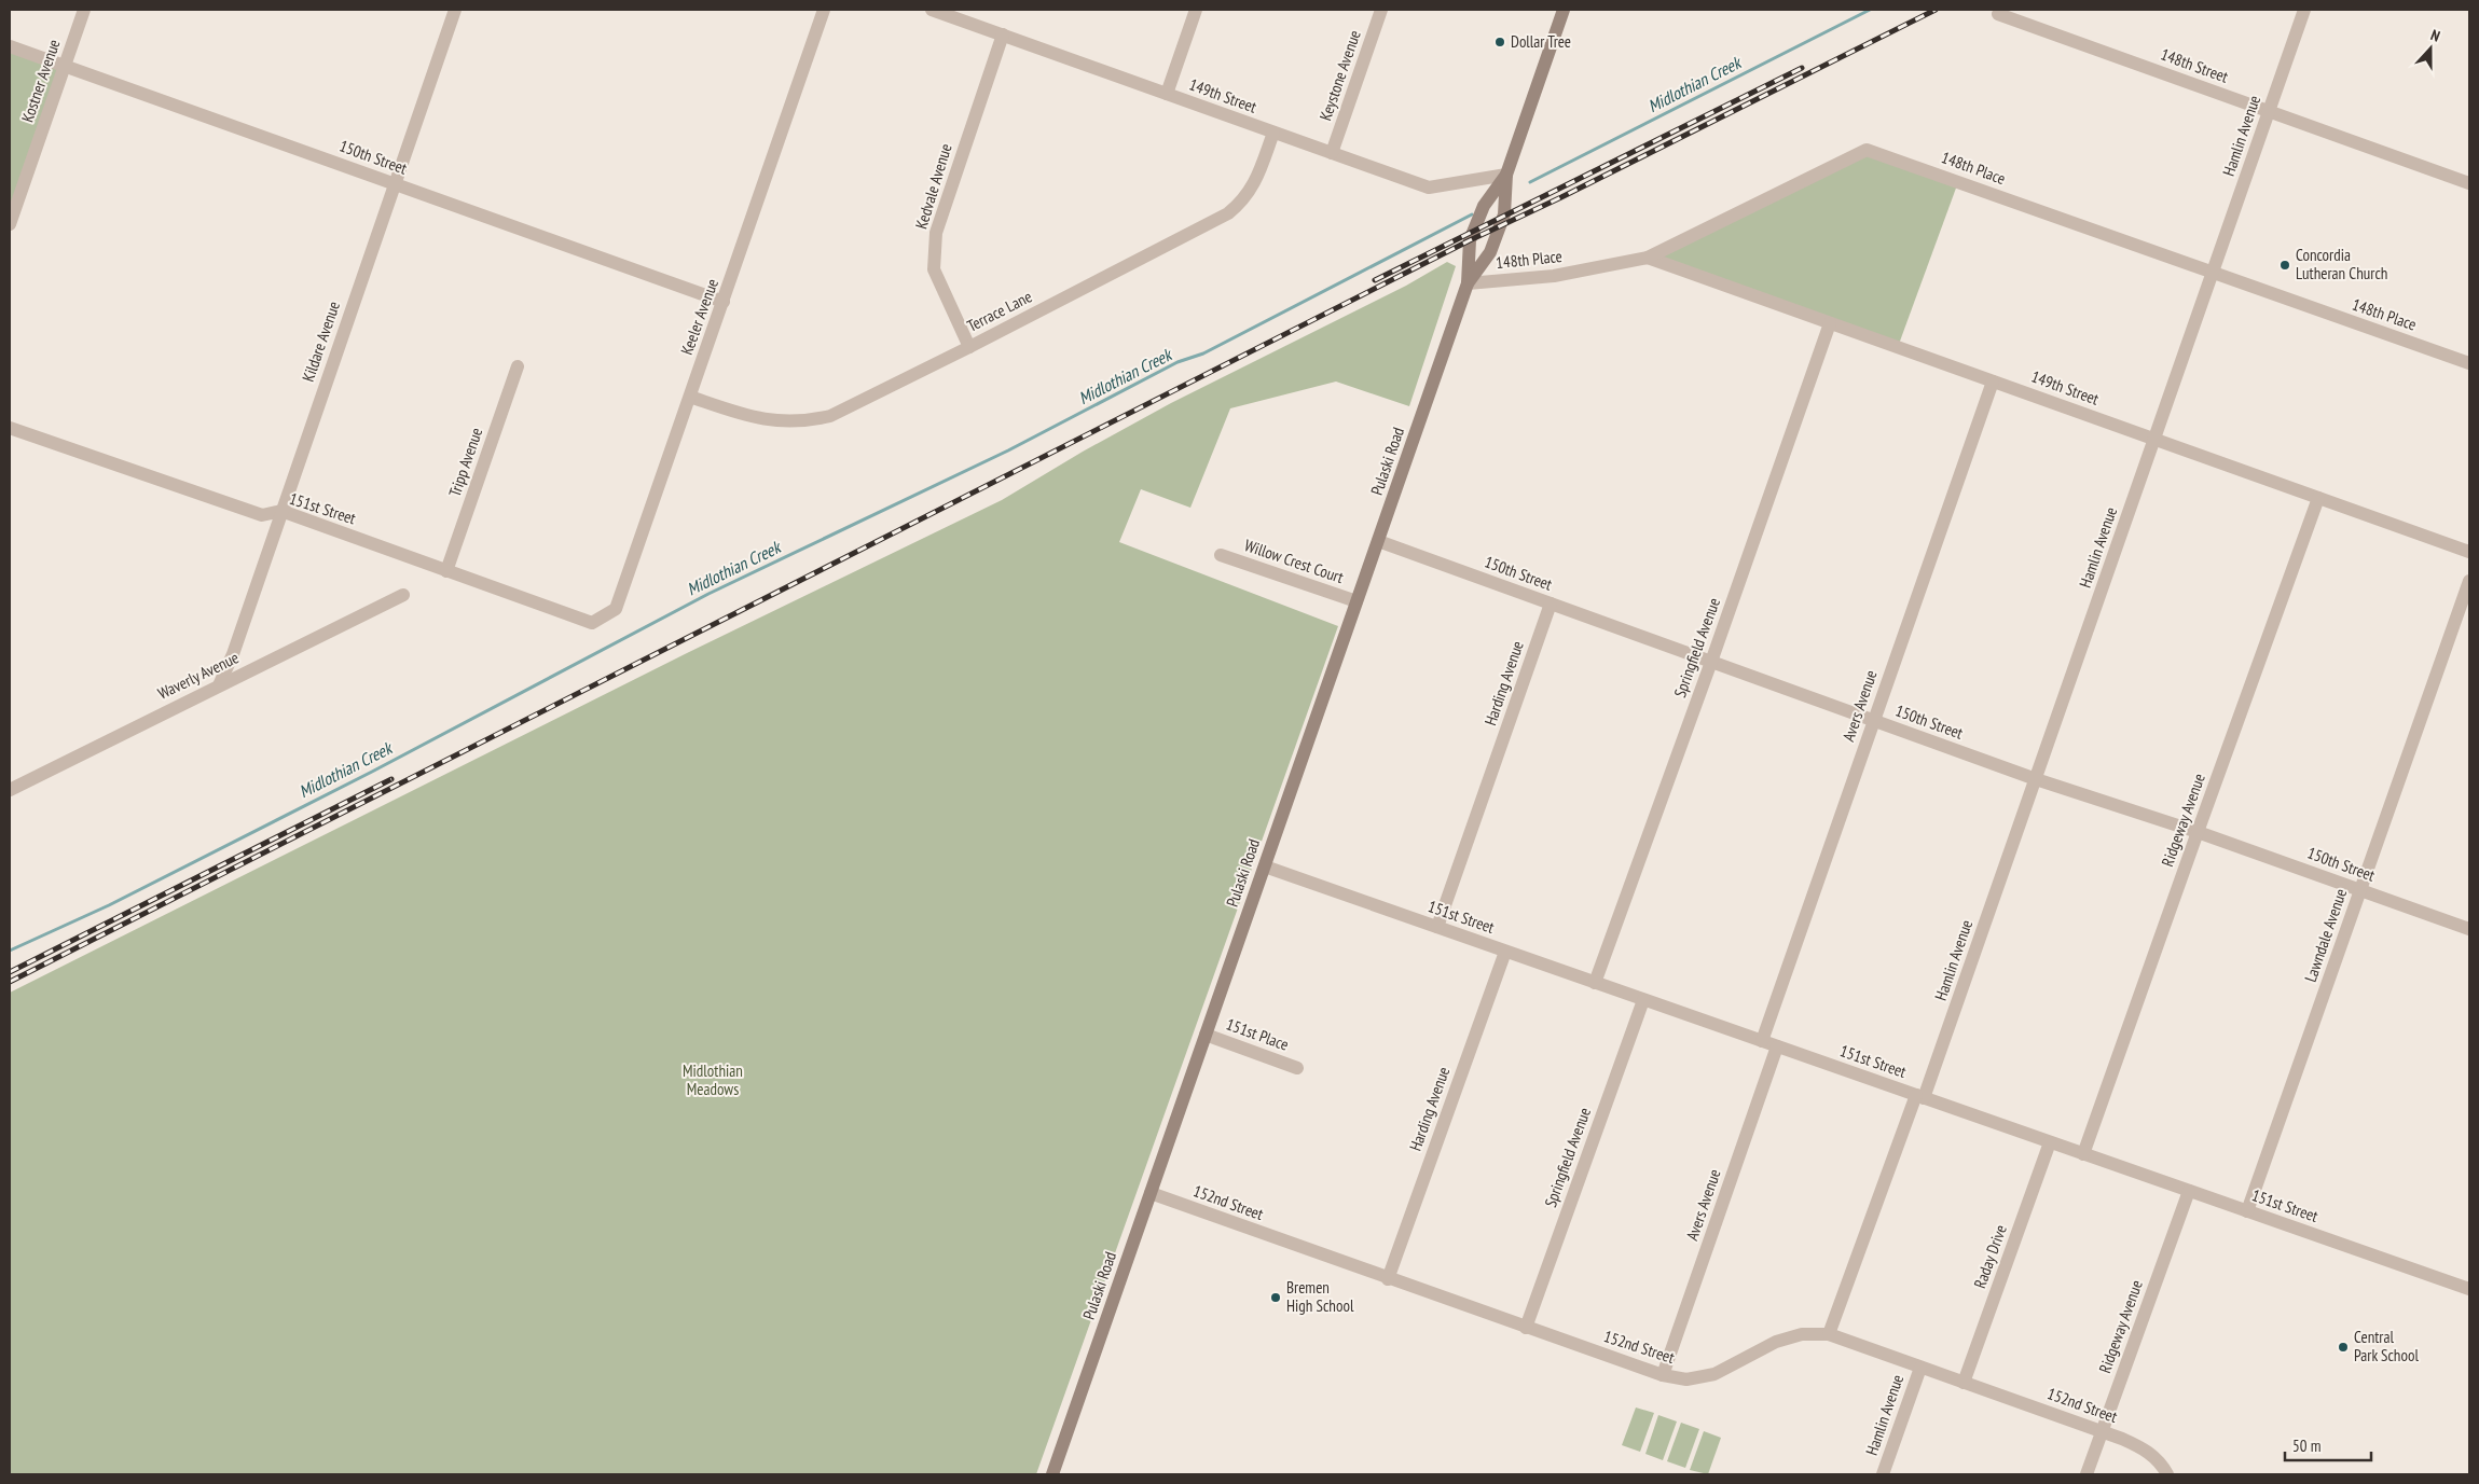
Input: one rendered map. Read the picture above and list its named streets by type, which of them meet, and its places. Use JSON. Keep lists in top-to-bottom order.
{
  "streets": {
    "main road": ["Pulaski Road"],
    "street": [
      "148th Street",
      "Keystone Avenue",
      "Kostner Avenue",
      "149th Street",
      "Hamlin Avenue",
      "150th Street",
      "148th Place",
      "Kedvale Avenue",
      "Terrace Lane",
      "Keeler Avenue",
      "Kildare Avenue",
      "Tripp Avenue",
      "151st Street",
      "Willow Crest Court",
      "Springfield Avenue",
      "Waverly Avenue",
      "Harding Avenue",
      "Avers Avenue",
      "Ridgeway Avenue",
      "Lawndale Avenue",
      "151st Place",
      "152nd Street",
      "Raday Drive"
    ]
  },
  "crossings": [
    ["148th Street", "Hamlin Avenue"],
    ["Keystone Avenue", "149th Street"],
    ["Kostner Avenue", "150th Street"],
    ["149th Street", "Hamlin Avenue"],
    ["149th Street", "148th Place"],
    ["149th Street", "Kedvale Avenue"],
    ["149th Street", "Terrace Lane"],
    ["149th Street", "Pulaski Road"],
    ["149th Street", "Springfield Avenue"],
    ["149th Street", "Avers Avenue"],
    ["149th Street", "Ridgeway Avenue"],
    ["Hamlin Avenue", "150th Street"],
    ["Hamlin Avenue", "148th Place"],
    ["Hamlin Avenue", "151st Street"],
    ["Hamlin Avenue", "152nd Street"],
    ["150th Street", "Keeler Avenue"],
    ["150th Street", "Kildare Avenue"],
    ["150th Street", "Pulaski Road"],
    ["150th Street", "Springfield Avenue"],
    ["150th Street", "Harding Avenue"],
    ["150th Street", "Avers Avenue"],
    ["150th Street", "Ridgeway Avenue"],
    ["150th Street", "Lawndale Avenue"],
    ["148th Place", "Pulaski Road"],
    ["Kedvale Avenue", "Terrace Lane"],
    ["Terrace Lane", "Keeler Avenue"],
    ["Keeler Avenue", "151st Street"],
    ["Kildare Avenue", "151st Street"],
    ["Kildare Avenue", "Waverly Avenue"],
    ["Pulaski Road", "151st Street"],
    ["Pulaski Road", "Willow Crest Court"],
    ["Pulaski Road", "151st Place"],
    ["Pulaski Road", "152nd Street"],
    ["Tripp Avenue", "151st Street"],
    ["151st Street", "Springfield Avenue"],
    ["151st Street", "Harding Avenue"],
    ["151st Street", "Avers Avenue"],
    ["151st Street", "Ridgeway Avenue"],
    ["151st Street", "Lawndale Avenue"],
    ["151st Street", "Raday Drive"],
    ["Springfield Avenue", "152nd Street"],
    ["Harding Avenue", "152nd Street"],
    ["Avers Avenue", "152nd Street"],
    ["Ridgeway Avenue", "152nd Street"],
    ["152nd Street", "Raday Drive"]
  ],
  "water": ["Midlothian Creek"],
  "parks": ["Midlothian Meadows"],
  "places": [
    "Dollar Tree",
    "Concordia Lutheran Church",
    "Bremen High School",
    "Central Park School"
  ],
  "scale_bar": "50 m",
  "north": "top"
}
